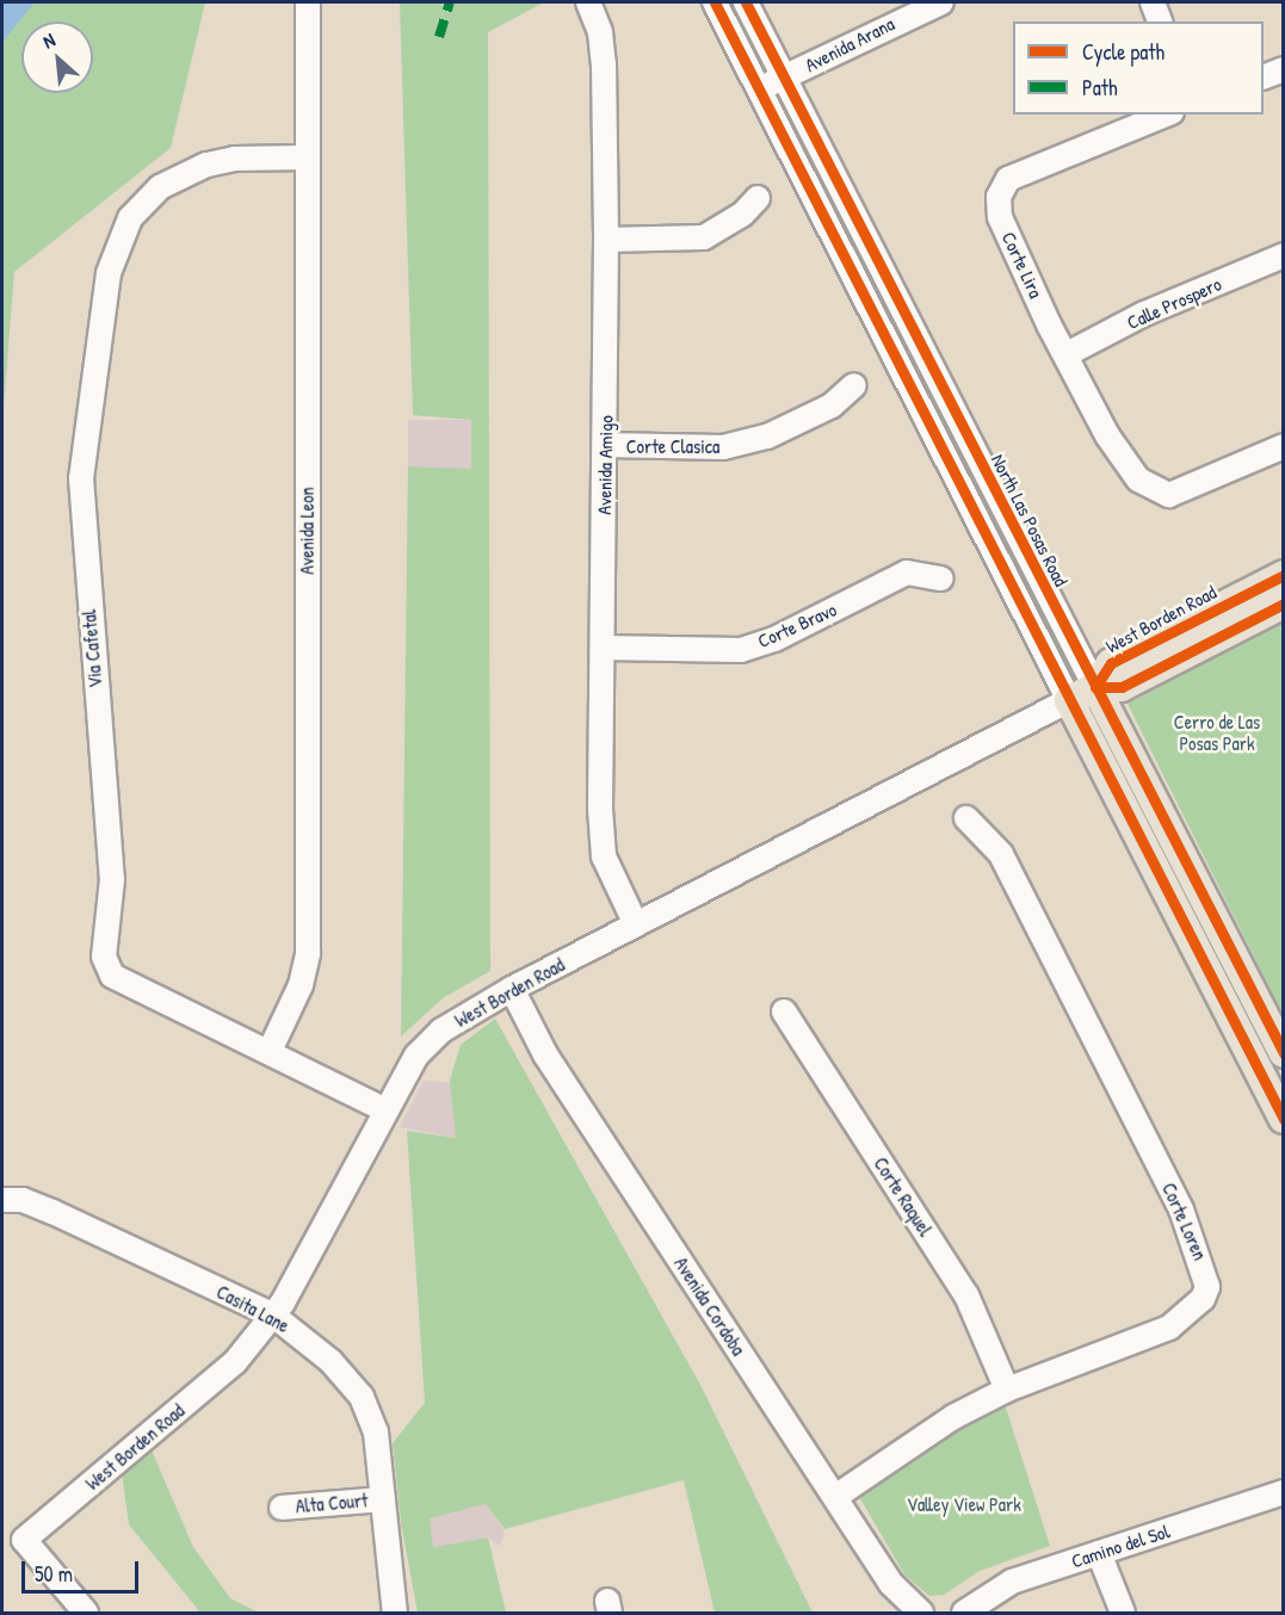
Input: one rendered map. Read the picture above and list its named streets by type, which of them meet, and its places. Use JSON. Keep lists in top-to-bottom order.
{
  "streets": {
    "main road": ["North Las Posas Road", "West Borden Road"],
    "street": [
      "Avenida Arana",
      "Corte Lira",
      "Calle Prospero",
      "Corte Clasica",
      "Avenida Amigo",
      "Avenida Leon",
      "Corte Bravo",
      "Via Cafetal",
      "Corte Raquel",
      "Corte Loren",
      "Avenida Cordoba",
      "Casita Lane",
      "Alta Court",
      "Camino del Sol"
    ]
  },
  "crossings": [
    ["Avenida Arana", "North Las Posas Road"],
    ["Corte Lira", "Calle Prospero"],
    ["Corte Clasica", "Avenida Amigo"],
    ["Avenida Amigo", "West Borden Road"],
    ["Avenida Amigo", "Corte Bravo"],
    ["North Las Posas Road", "West Borden Road"],
    ["Avenida Leon", "Via Cafetal"],
    ["West Borden Road", "Via Cafetal"],
    ["West Borden Road", "Avenida Cordoba"],
    ["West Borden Road", "Casita Lane"],
    ["Corte Raquel", "Corte Loren"],
    ["Corte Loren", "Avenida Cordoba"],
    ["Casita Lane", "Alta Court"]
  ],
  "parks": ["Cerro de Las Posas Park", "Valley View Park"],
  "legend": ["Cycle path", "Path"],
  "scale_bar": "50 m",
  "north": "top left"
}
